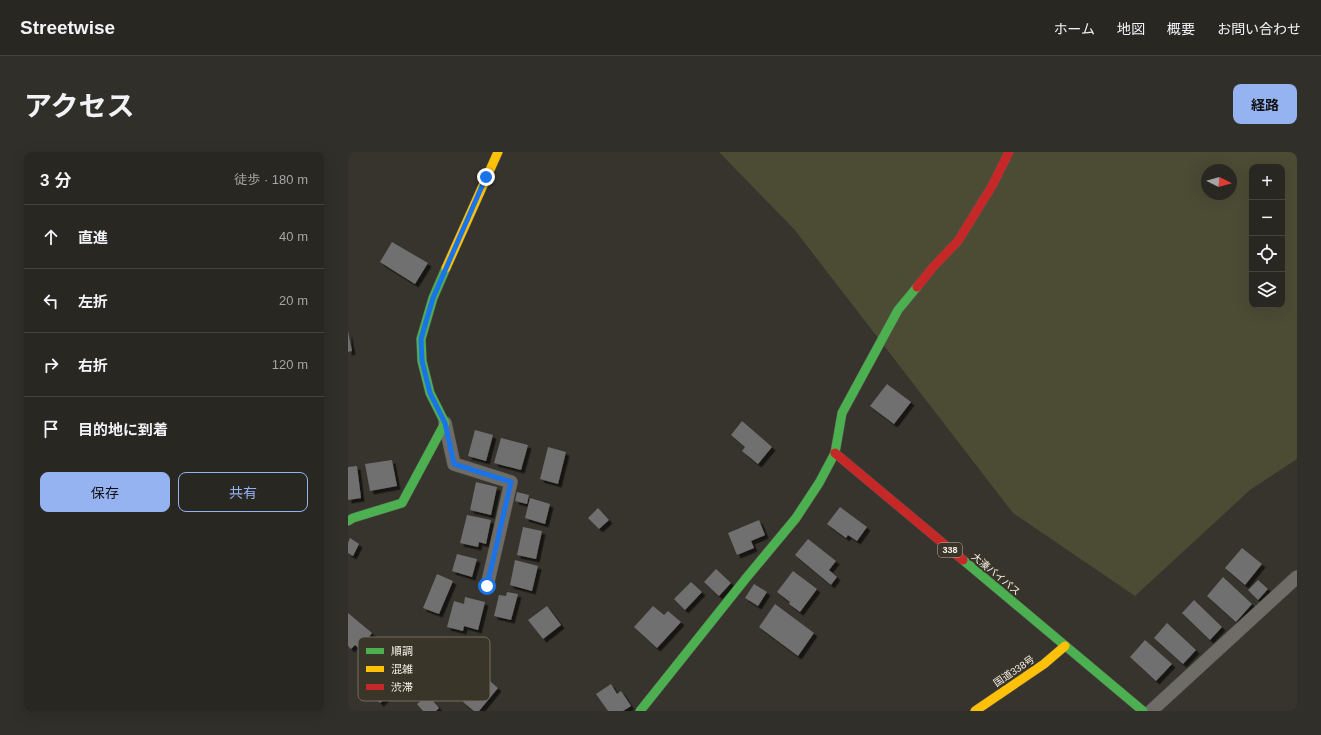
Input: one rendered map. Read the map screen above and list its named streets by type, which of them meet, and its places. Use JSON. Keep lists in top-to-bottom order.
{
  "streets": {
    "main road": ["338", "大湊バイパス", "国道338号"]
  },
  "crossings": [
    ["大湊バイパス", "国道338号"]
  ],
  "legend": ["順調", "混雑", "渋滞"],
  "north": "right",
  "page": {
    "header": "Streetwise",
    "nav": [
      "ホーム",
      "地図",
      "概要",
      "お問い合わせ"
    ],
    "title": "アクセス",
    "buttons": [
      "経路",
      ["保存", "共有"]
    ],
    "heading": ["3 分", "徒歩 · 180 m"],
    "map_buttons": ["+", "−"],
    "list": [
      ["直進", "40 m"],
      ["左折", "20 m"],
      ["右折", "120 m"],
      "目的地に到着"
    ]
  }
}
